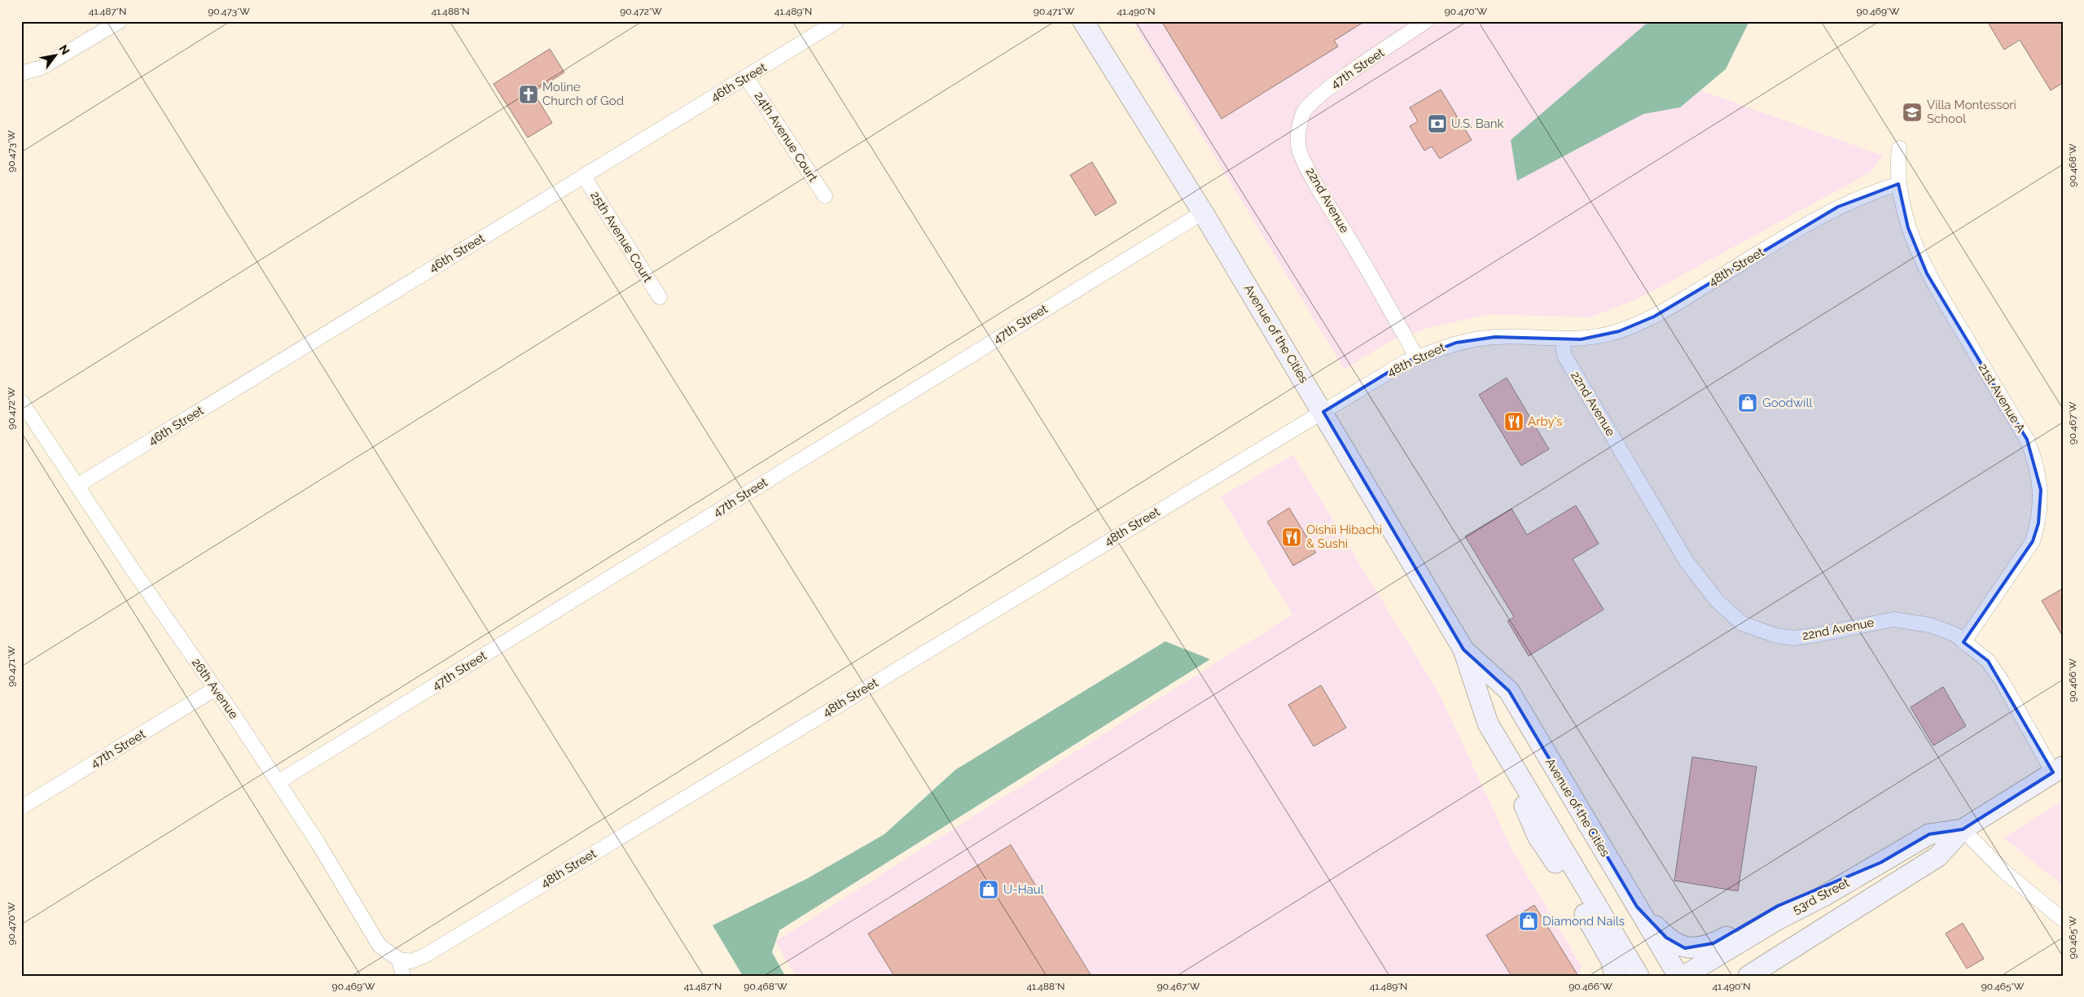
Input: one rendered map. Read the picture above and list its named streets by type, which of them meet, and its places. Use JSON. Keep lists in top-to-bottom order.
{
  "streets": {
    "main road": ["Avenue of the Cities", "53rd Street"],
    "street": [
      "47th Street",
      "46th Street",
      "24th Avenue Court",
      "22nd Avenue",
      "25th Avenue Court",
      "48th Street",
      "21st Avenue A",
      "26th Avenue"
    ]
  },
  "crossings": [
    ["47th Street", "22nd Avenue"],
    ["47th Street", "Avenue of the Cities"],
    ["47th Street", "26th Avenue"],
    ["46th Street", "24th Avenue Court"],
    ["46th Street", "25th Avenue Court"],
    ["46th Street", "26th Avenue"],
    ["22nd Avenue", "48th Street"],
    ["22nd Avenue", "21st Avenue A"],
    ["22nd Avenue", "53rd Street"],
    ["48th Street", "Avenue of the Cities"],
    ["48th Street", "21st Avenue A"],
    ["48th Street", "26th Avenue"]
  ],
  "places": {
    "church": ["Moline Church of God"],
    "school or university": ["Villa Montessori School"],
    "bank": ["U.S. Bank"],
    "shop": ["Goodwill", "U-Haul", "Diamond Nails"],
    "restaurant": ["Arby's", "Oishii Hibachi & Sushi"]
  },
  "north": "top right",
  "coordinates": [
    "41.487°N",
    "90.473°W",
    "41.488°N",
    "90.472°W",
    "41.489°N",
    "90.471°W",
    "41.490°N",
    "90.470°W",
    "90.469°W",
    "90.468°W",
    "90.467°W",
    "90.466°W",
    "90.465°W"
  ]
}
